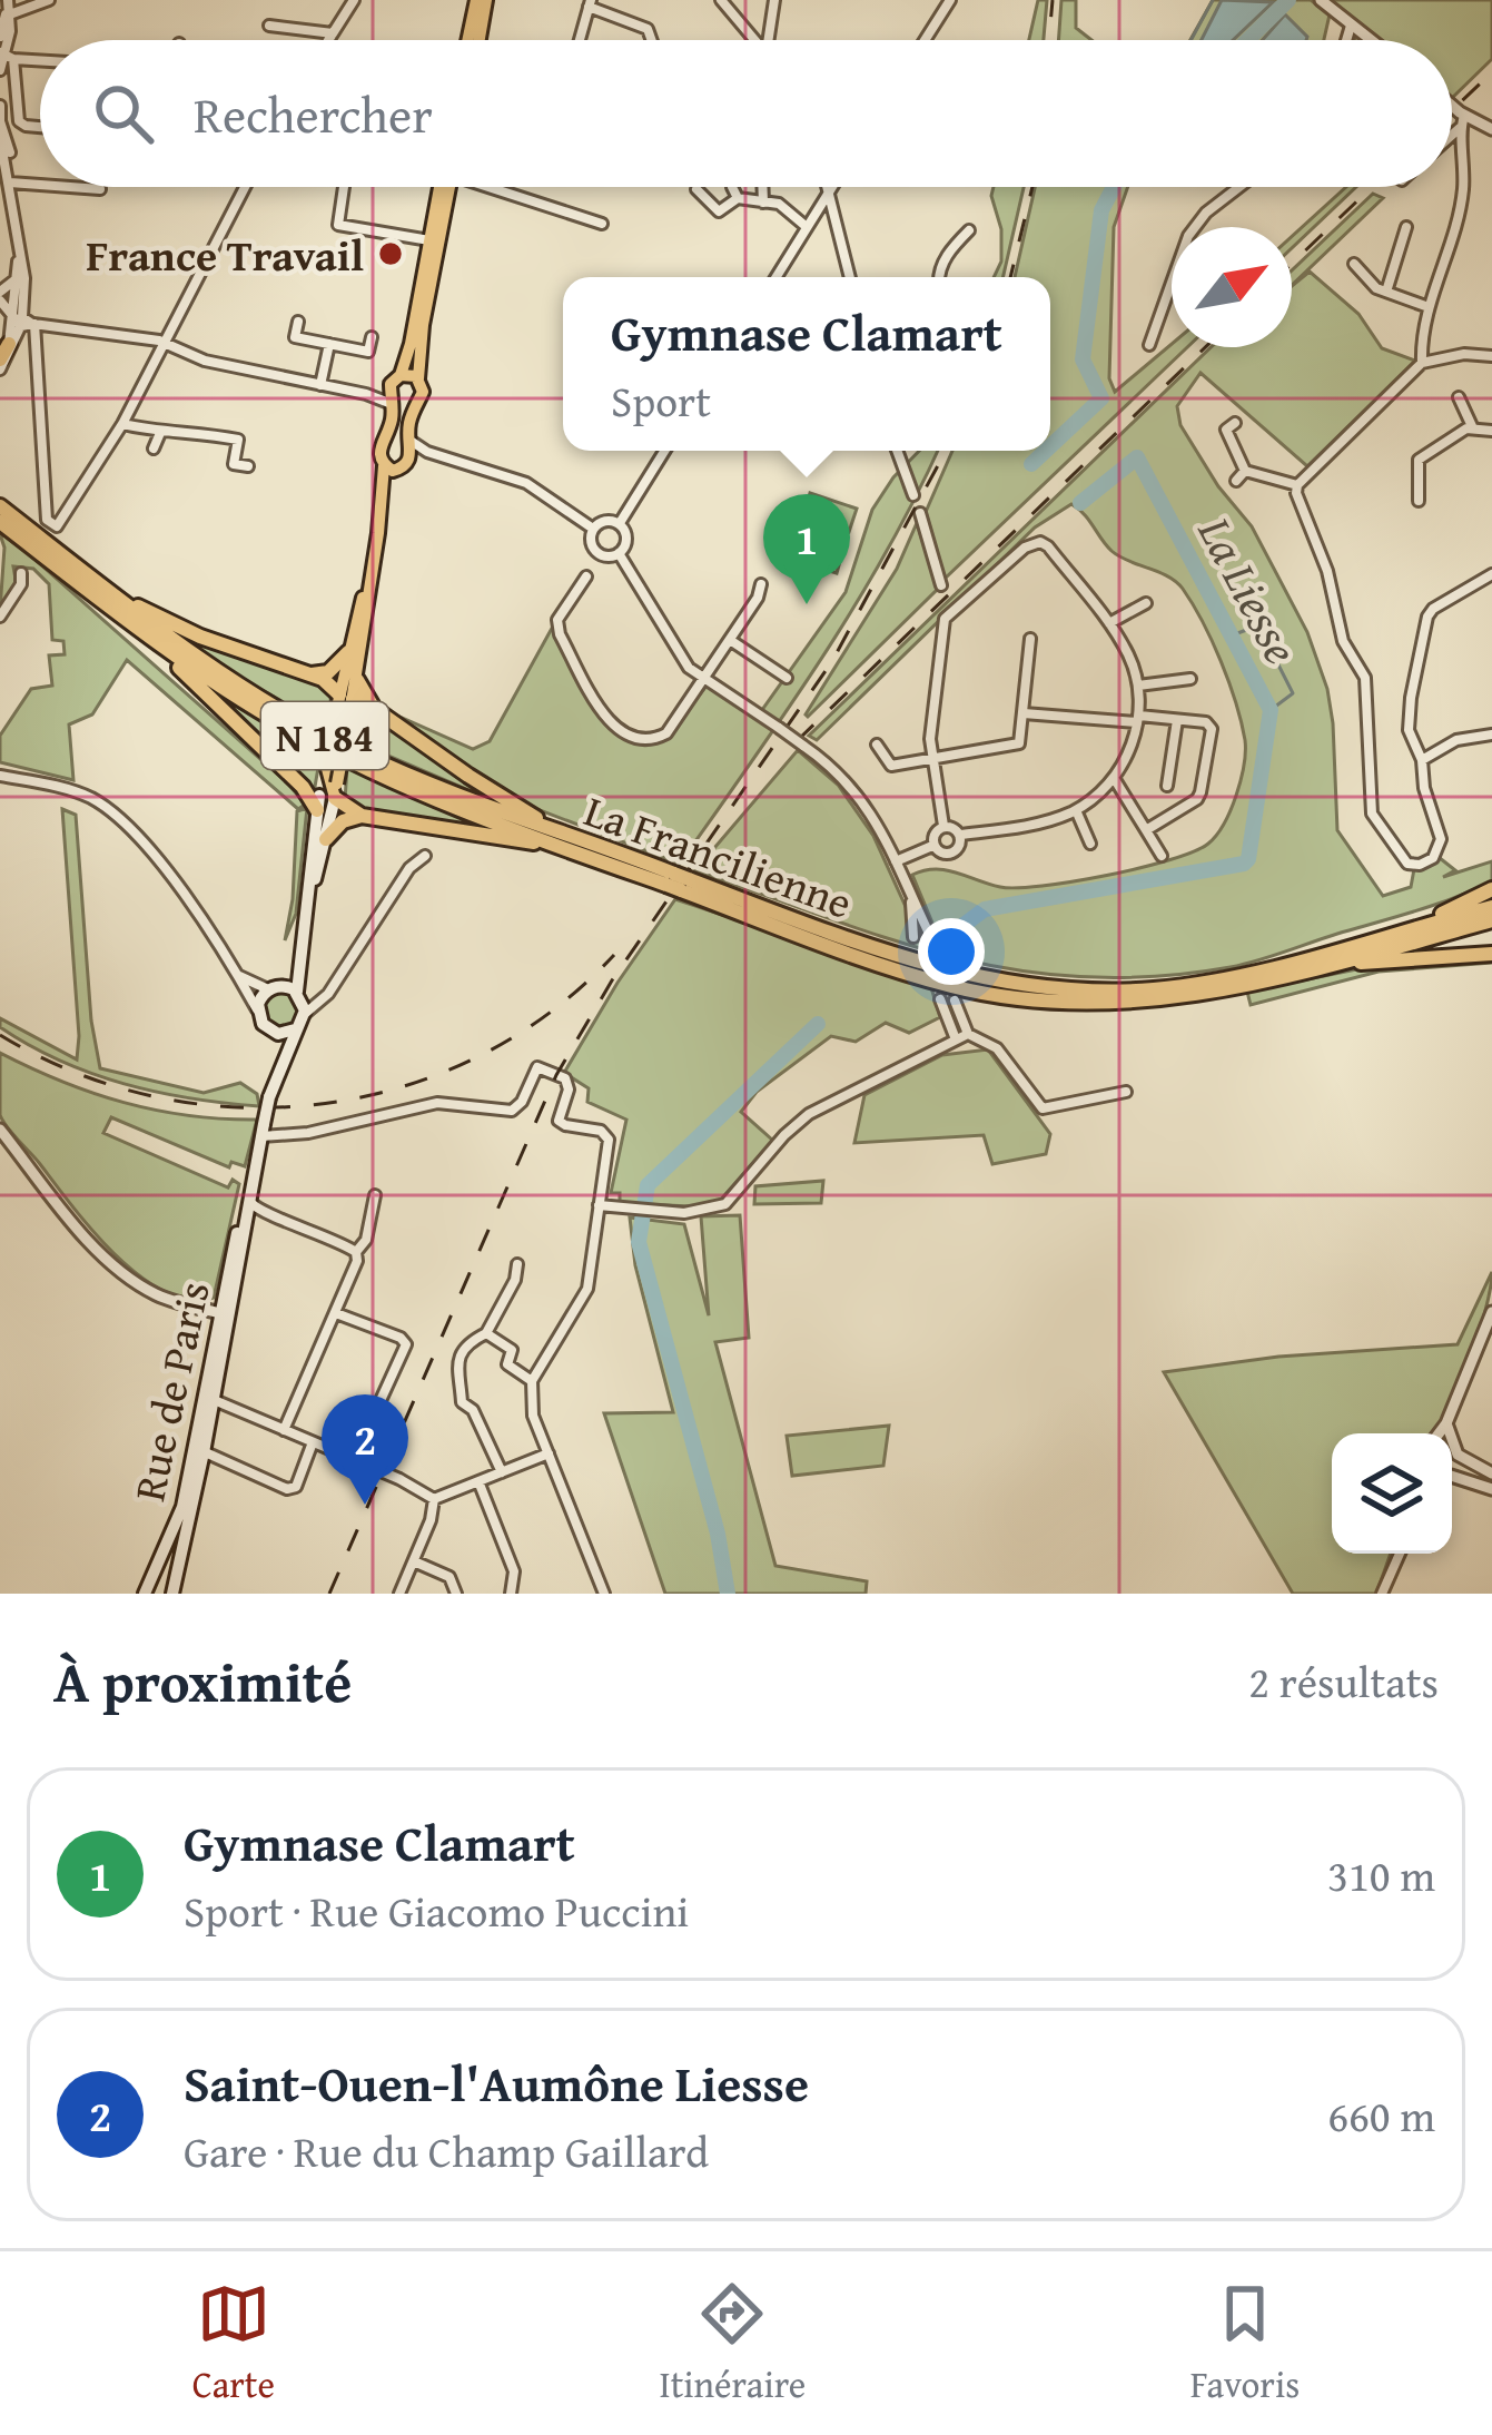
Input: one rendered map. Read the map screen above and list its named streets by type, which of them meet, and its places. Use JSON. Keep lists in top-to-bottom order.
{
  "streets": {
    "highway": ["N 184", "La Francilienne"],
    "main road": ["Rue de Paris"]
  },
  "water": ["La Liesse"],
  "places": ["France Travail"],
  "north": "top right",
  "page": {
    "search": "Rechercher",
    "popup": ["Gymnase Clamart", "Sport"],
    "pins": ["1", "2"],
    "heading": ["À proximité", "2 résultats"],
    "list": [
      {
        "mark": "1",
        "name": "Gymnase Clamart",
        "note": "Sport · Rue Giacomo Puccini",
        "value": "310 m"
      },
      {
        "mark": "2",
        "name": "Saint-Ouen-l'Aumône Liesse",
        "note": "Gare · Rue du Champ Gaillard",
        "value": "660 m"
      }
    ],
    "nav": ["Carte", "Itinéraire", "Favoris"]
  }
}
